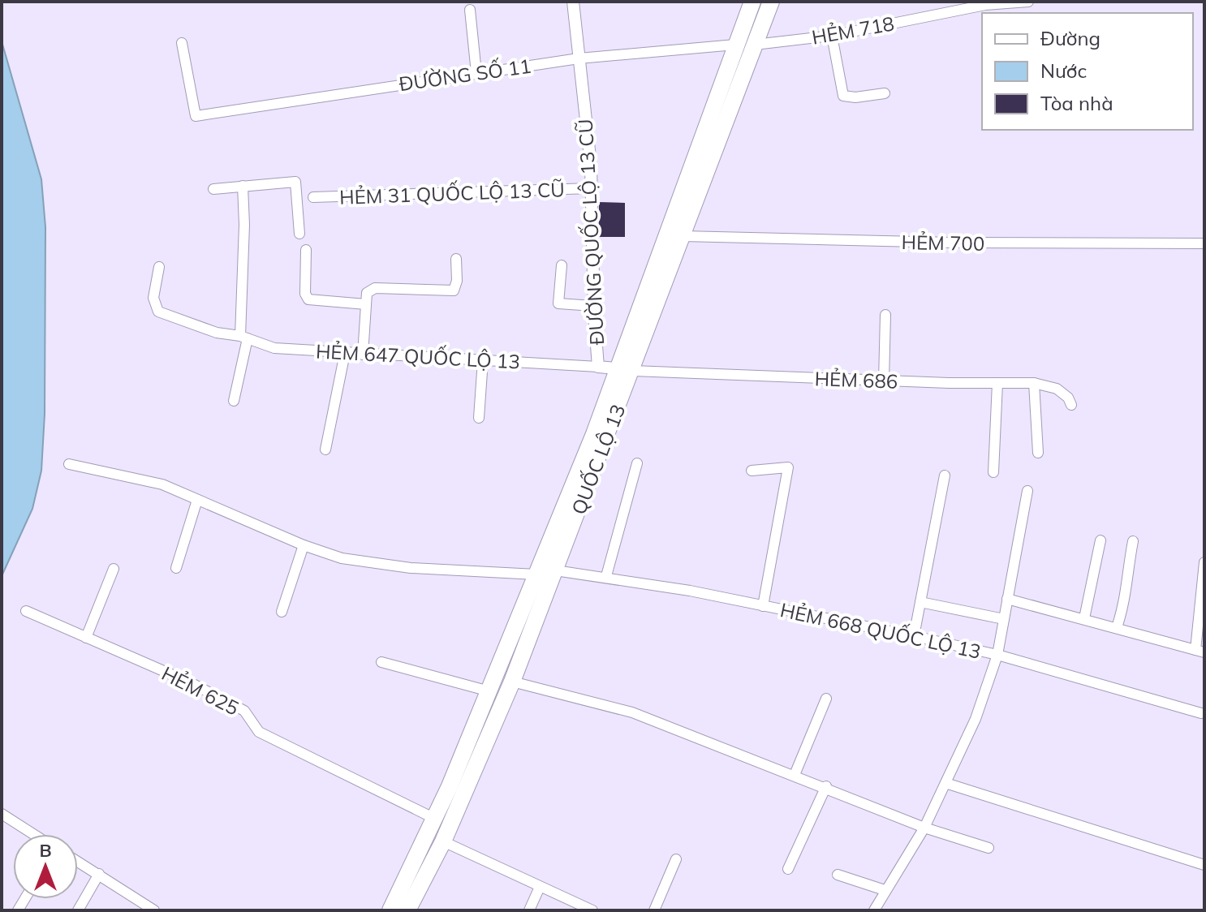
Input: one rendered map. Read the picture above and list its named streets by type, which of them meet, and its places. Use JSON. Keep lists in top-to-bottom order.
{
  "streets": {
    "highway": ["QUỐC LỘ 13"],
    "street": [
      "HẺM 718",
      "ĐƯỜNG SỐ 11",
      "HẺM 31 QUỐC LỘ 13 CŨ",
      "ĐƯỜNG QUỐC LỘ 13 CŨ",
      "HẺM 700",
      "HẺM 647 QUỐC LỘ 13",
      "HẺM 686",
      "HẺM 668 QUỐC LỘ 13",
      "HẺM 625"
    ]
  },
  "crossings": [
    ["HẺM 718", "QUỐC LỘ 13"],
    ["ĐƯỜNG SỐ 11", "ĐƯỜNG QUỐC LỘ 13 CŨ"],
    ["ĐƯỜNG SỐ 11", "QUỐC LỘ 13"],
    ["HẺM 31 QUỐC LỘ 13 CŨ", "ĐƯỜNG QUỐC LỘ 13 CŨ"],
    ["ĐƯỜNG QUỐC LỘ 13 CŨ", "HẺM 647 QUỐC LỘ 13"],
    ["ĐƯỜNG QUỐC LỘ 13 CŨ", "QUỐC LỘ 13"],
    ["HẺM 700", "QUỐC LỘ 13"],
    ["HẺM 686", "QUỐC LỘ 13"],
    ["QUỐC LỘ 13", "HẺM 668 QUỐC LỘ 13"],
    ["QUỐC LỘ 13", "HẺM 625"]
  ],
  "legend": ["Đường", "Nước", "Tòa nhà"],
  "north": "top"
}
